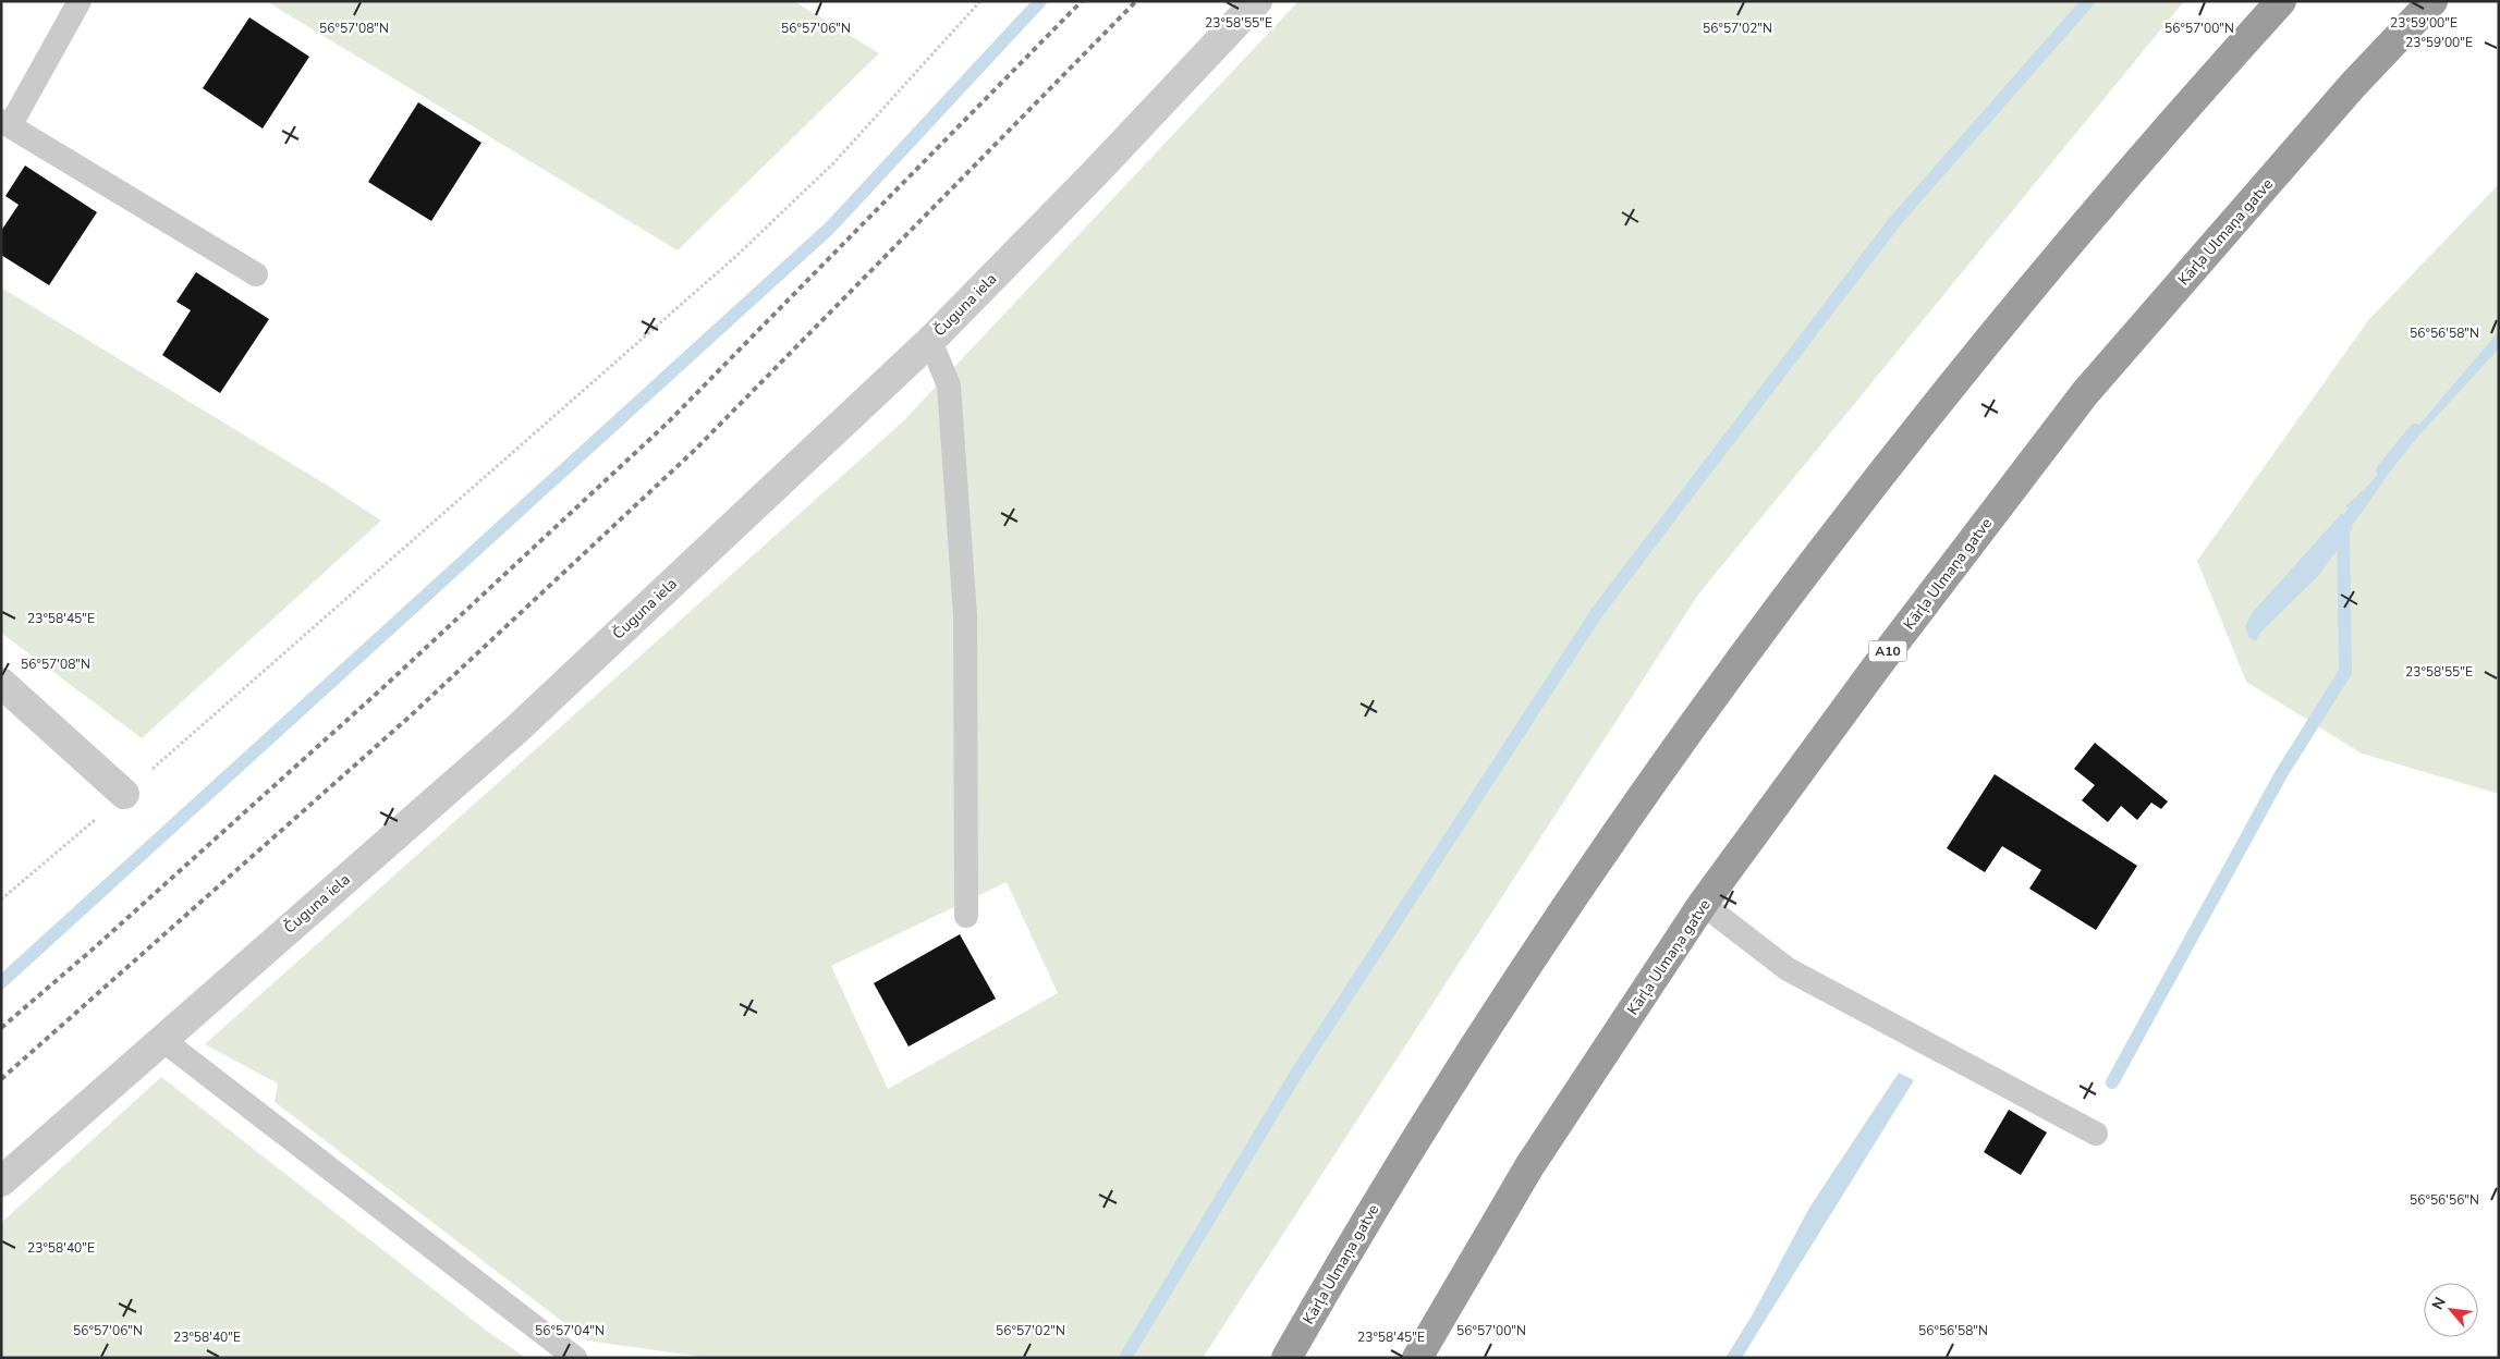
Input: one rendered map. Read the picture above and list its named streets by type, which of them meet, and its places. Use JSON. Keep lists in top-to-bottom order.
{
  "streets": {
    "highway": ["Kārļa Ulmaņa gatve", "A10"],
    "street": ["Čuguna iela"]
  },
  "north": "top left",
  "coordinates": [
    "23°58'55\"E",
    "23°59'00\"E",
    "56°57'08\"N",
    "56°57'06\"N",
    "56°57'02\"N",
    "56°57'00\"N",
    "56°56'58\"N",
    "23°58'45\"E",
    "56°56'56\"N",
    "23°58'40\"E",
    "56°57'04\"N"
  ]
}
